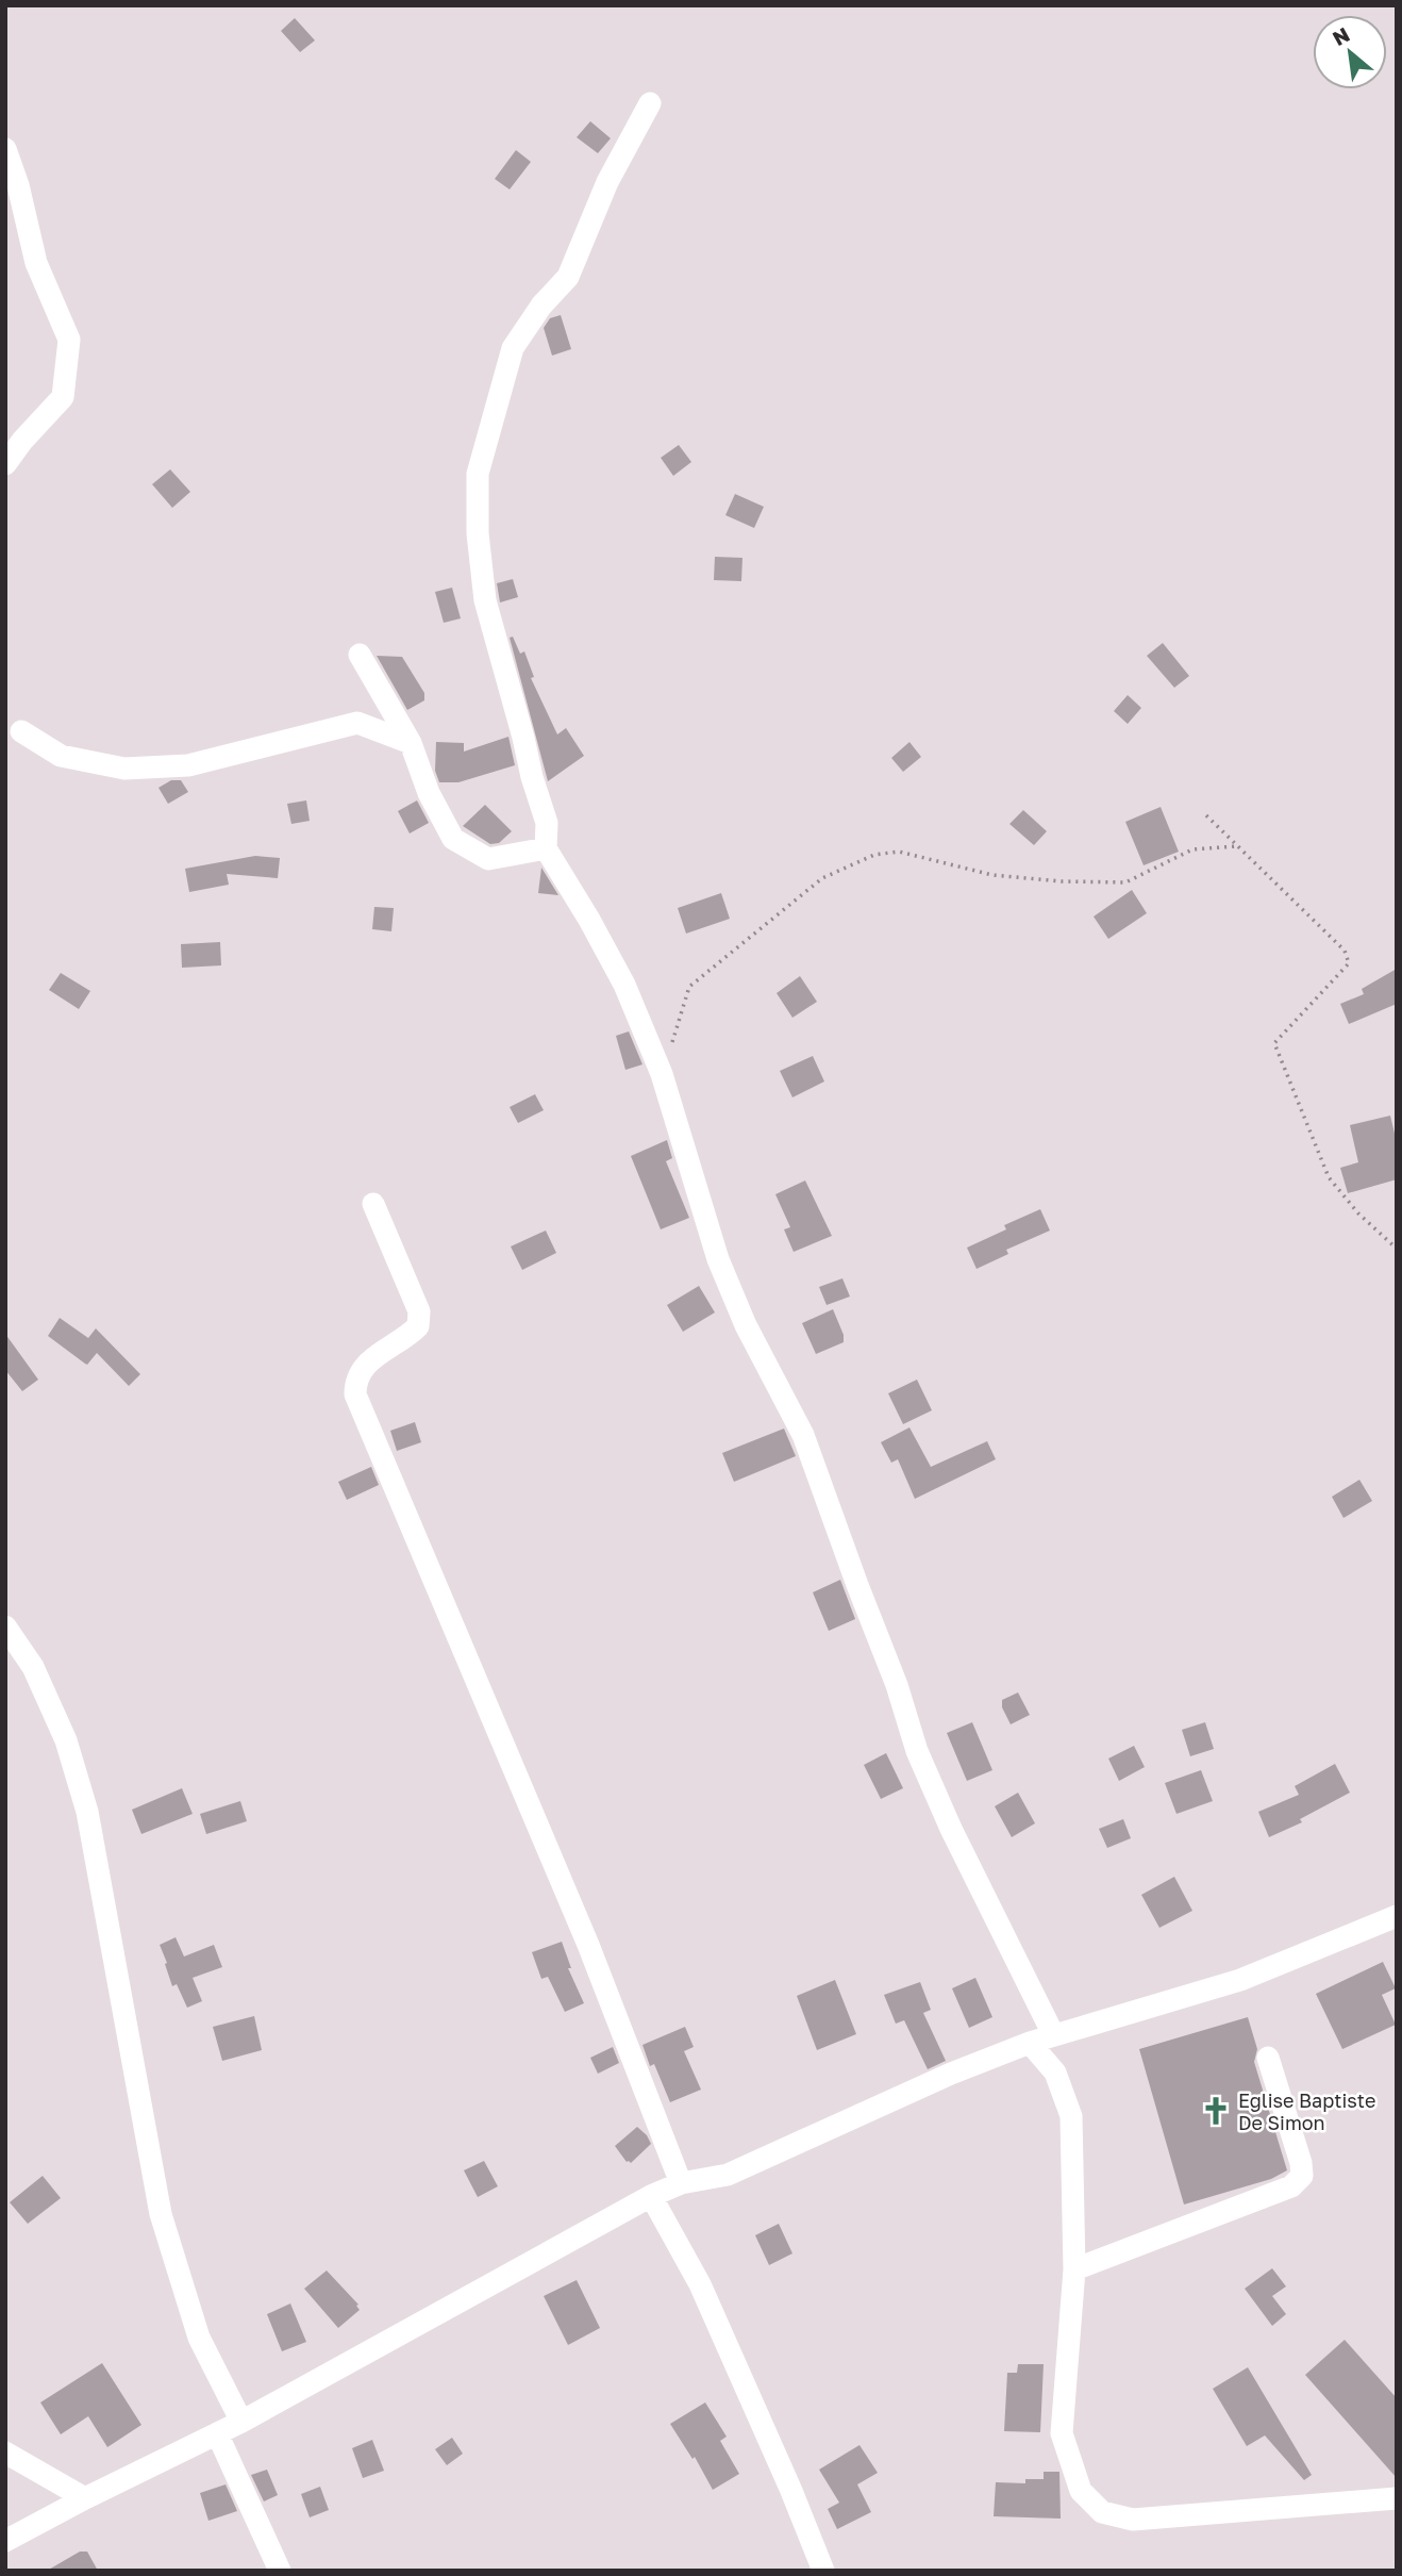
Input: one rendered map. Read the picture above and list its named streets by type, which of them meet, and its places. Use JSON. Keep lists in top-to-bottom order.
{
  "places": {
    "church": ["Eglise Baptiste De Simon"]
  },
  "north": "top left"
}
